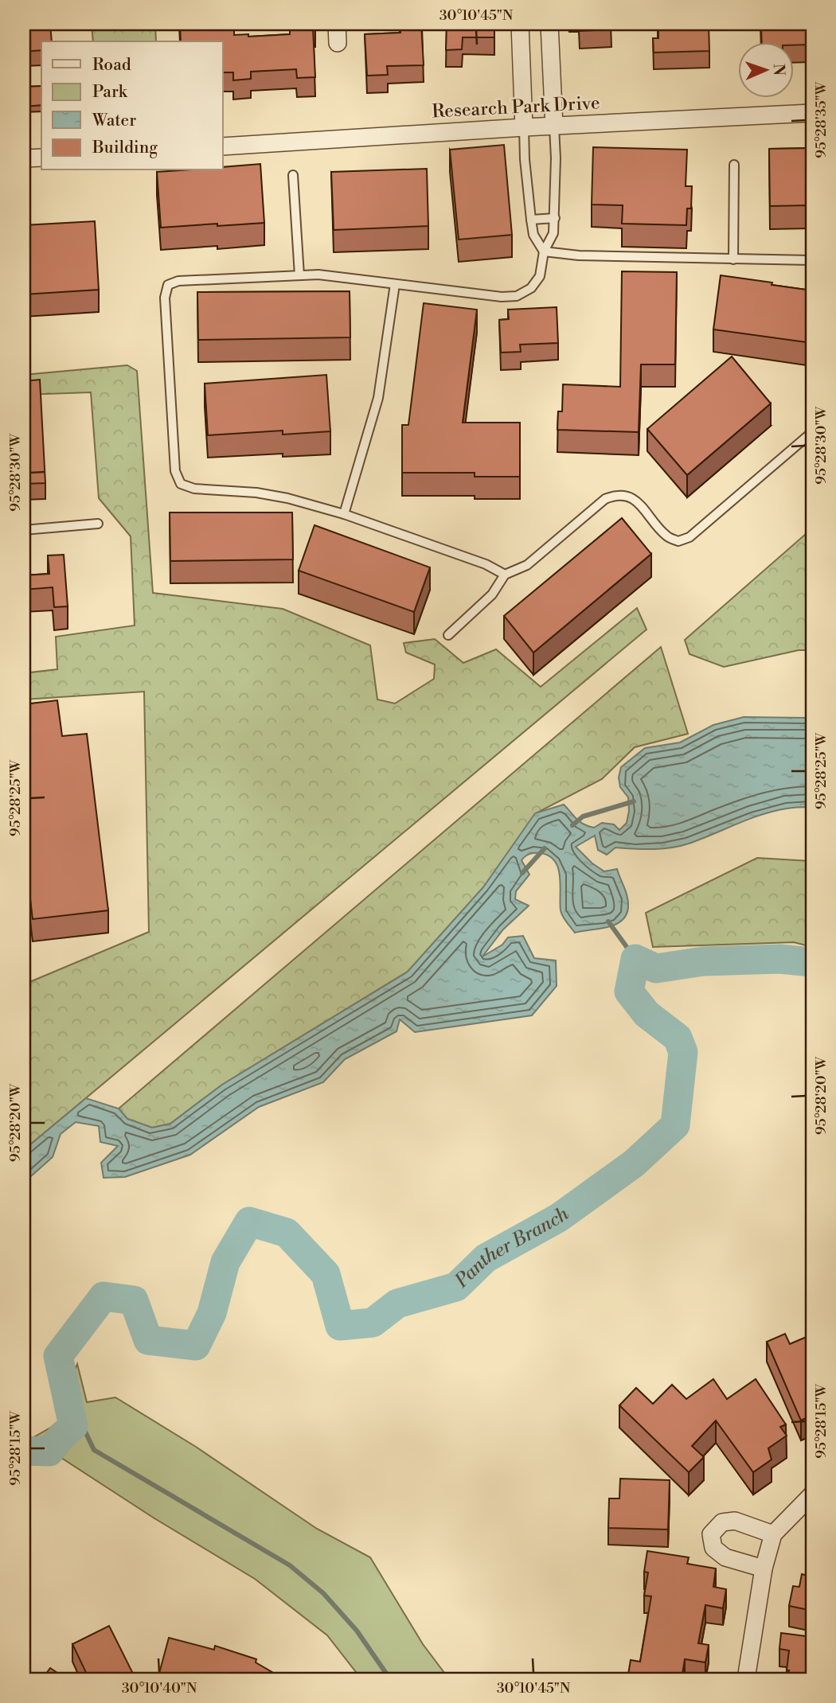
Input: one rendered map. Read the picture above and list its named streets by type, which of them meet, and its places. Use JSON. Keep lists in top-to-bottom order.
{
  "streets": {
    "street": ["Research Park Drive"]
  },
  "water": ["Panther Branch"],
  "legend": [
    "Road",
    "Park",
    "Water",
    "Building"
  ],
  "north": "right",
  "coordinates": [
    "30°10'45\"N",
    "95°28'35\"W",
    "95°28'30\"W",
    "95°28'25\"W",
    "95°28'20\"W",
    "95°28'15\"W",
    "30°10'40\"N"
  ]
}
